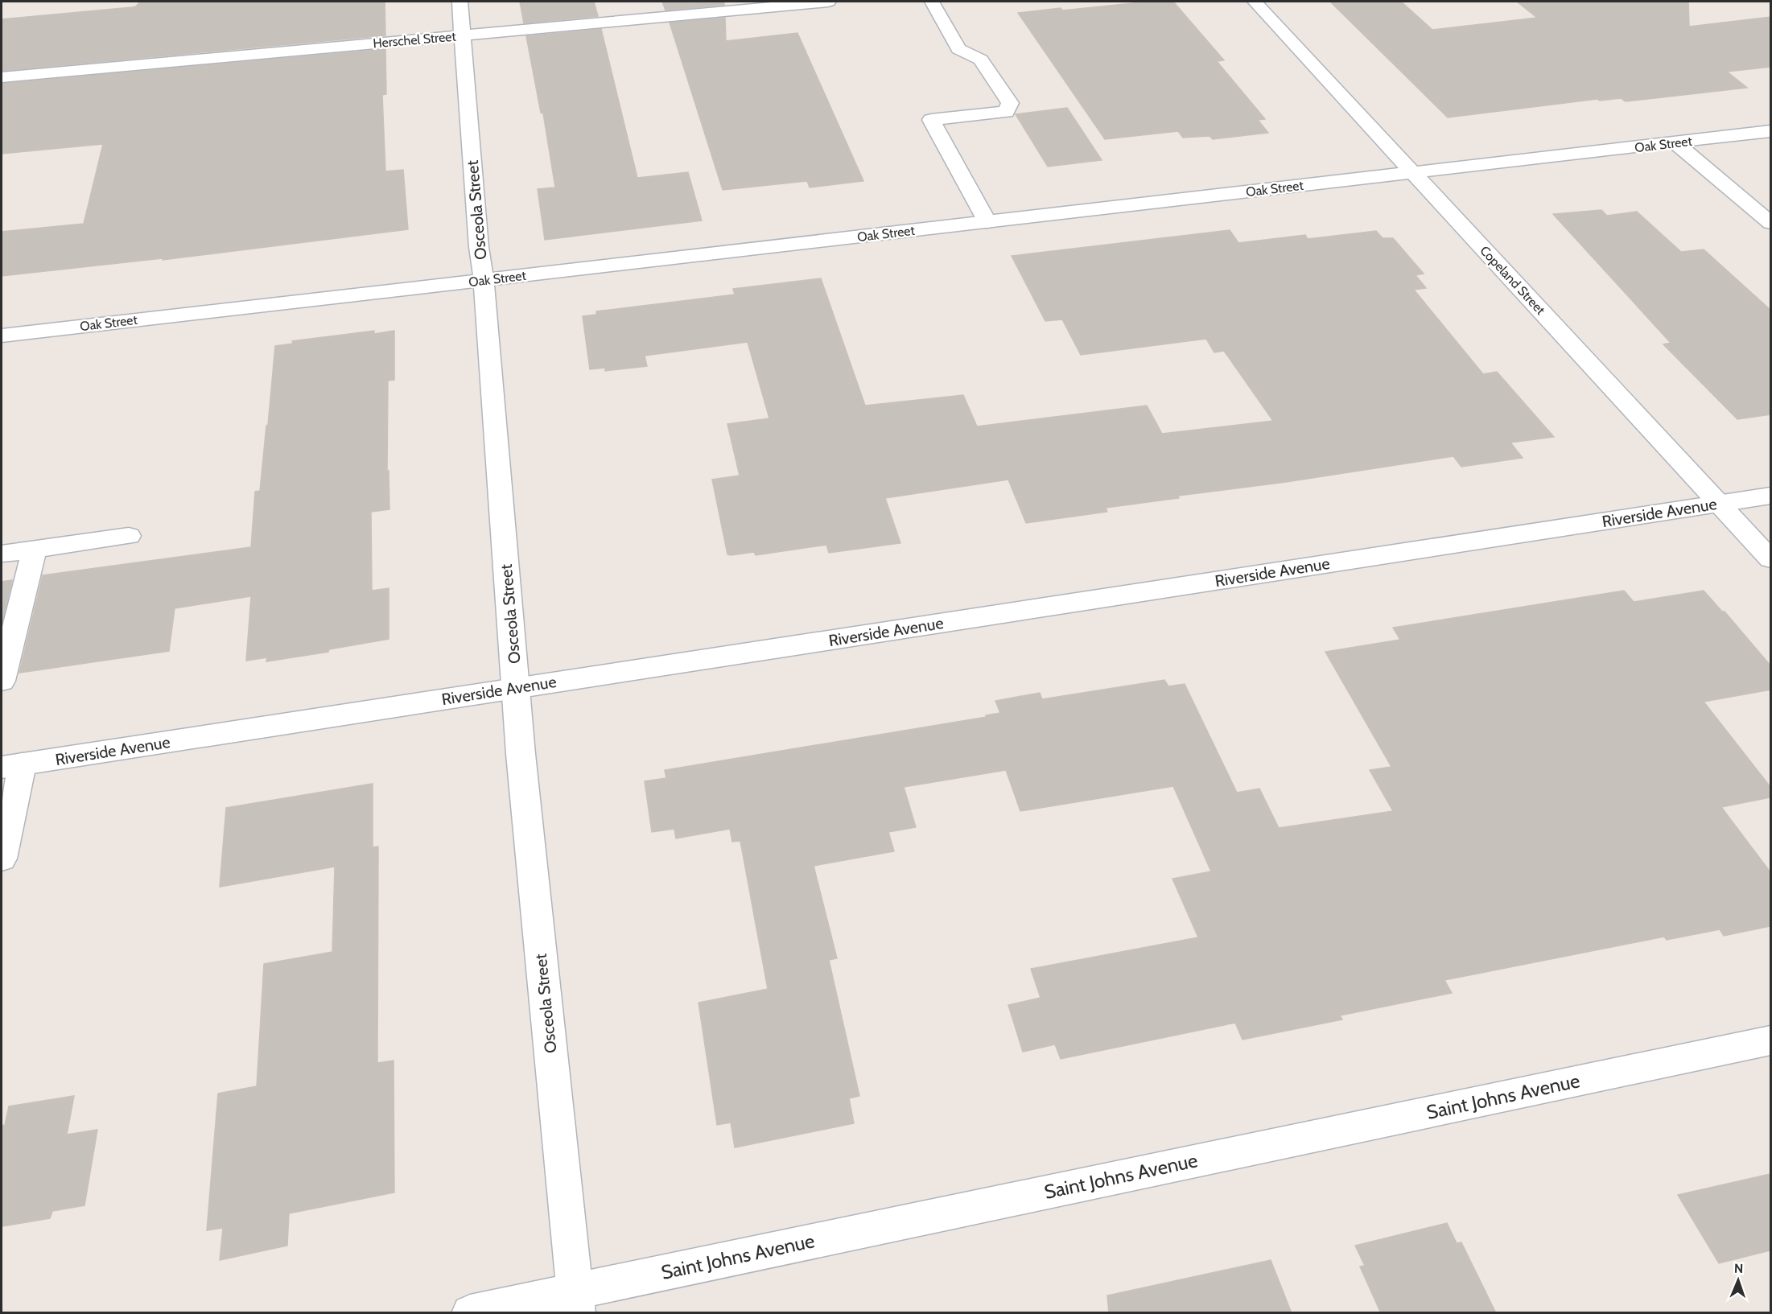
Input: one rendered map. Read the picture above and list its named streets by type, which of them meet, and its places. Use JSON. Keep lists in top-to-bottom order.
{
  "streets": {
    "street": [
      "Herschel Street",
      "Oak Street",
      "Osceola Street",
      "Copeland Street",
      "Riverside Avenue",
      "Saint Johns Avenue"
    ]
  },
  "crossings": [
    ["Herschel Street", "Osceola Street"],
    ["Oak Street", "Osceola Street"],
    ["Oak Street", "Copeland Street"],
    ["Osceola Street", "Riverside Avenue"],
    ["Osceola Street", "Saint Johns Avenue"],
    ["Copeland Street", "Riverside Avenue"]
  ],
  "north": "top"
}
